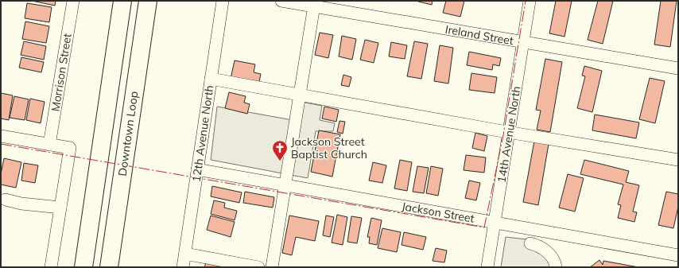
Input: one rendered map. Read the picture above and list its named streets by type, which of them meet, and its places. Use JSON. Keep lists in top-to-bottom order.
{
  "streets": {
    "highway": ["Downtown Loop"],
    "street": [
      "Ireland Street",
      "Morrison Street",
      "12th Avenue North",
      "14th Avenue North",
      "Jackson Street"
    ]
  },
  "crossings": [
    ["Ireland Street", "14th Avenue North"],
    ["12th Avenue North", "Jackson Street"],
    ["14th Avenue North", "Jackson Street"]
  ],
  "places": {
    "church": ["Jackson Street Baptist Church"]
  }
}
